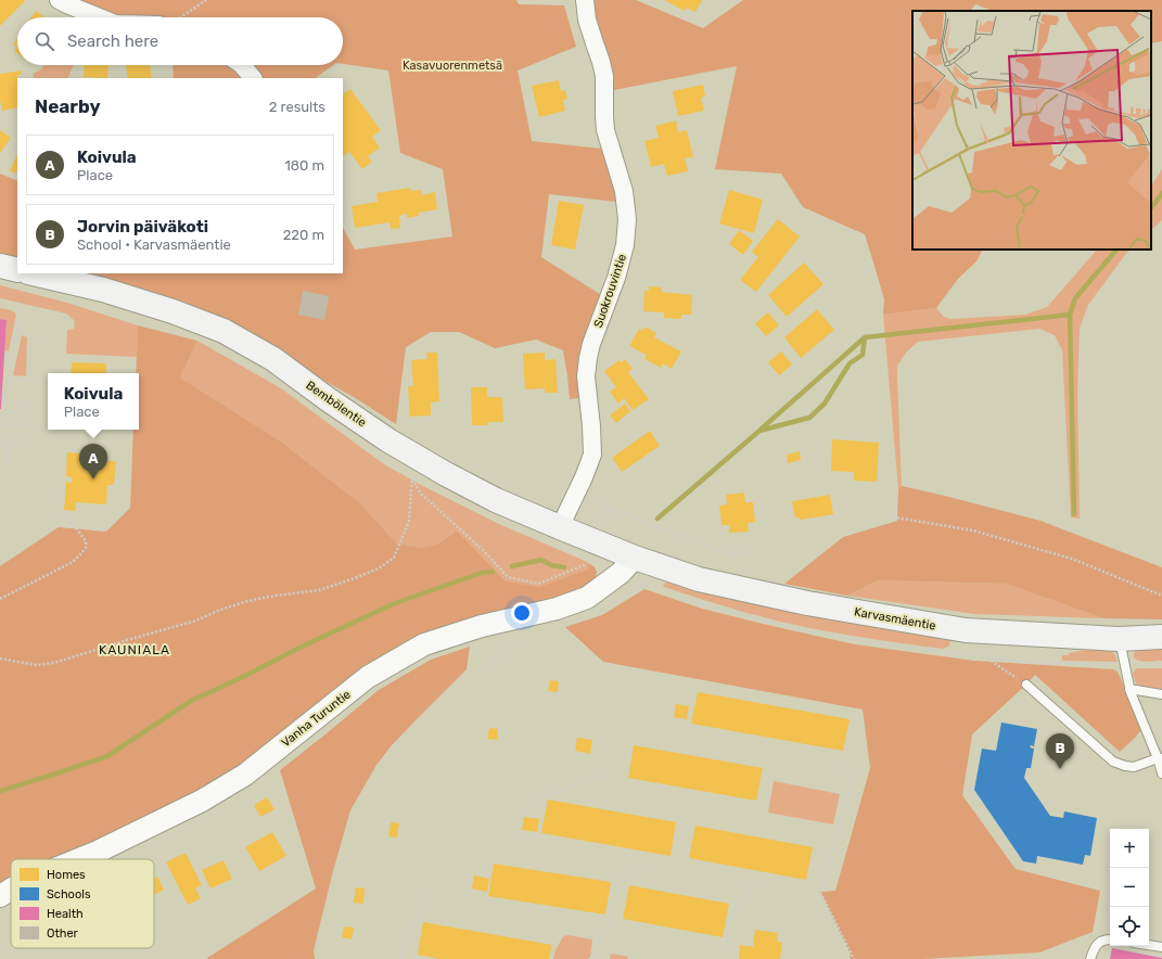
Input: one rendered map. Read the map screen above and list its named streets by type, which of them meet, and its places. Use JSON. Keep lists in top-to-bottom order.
{
  "streets": {
    "main road": ["Bembölentie", "Karvasmäentie"],
    "street": ["Suokrouvintie", "Vanha Turuntie"]
  },
  "crossings": [
    ["Suokrouvintie", "Bembölentie"],
    ["Bembölentie", "Karvasmäentie"],
    ["Bembölentie", "Vanha Turuntie"],
    ["Karvasmäentie", "Vanha Turuntie"]
  ],
  "districts": ["KAUNIALA"],
  "parks": ["Kasavuorenmetsä"],
  "legend": [
    "Homes",
    "Schools",
    "Health",
    "Other"
  ],
  "page": {
    "search": "Search here",
    "heading": ["Nearby", "2 results"],
    "list": [
      {
        "mark": "A",
        "name": "Koivula",
        "note": "Place",
        "value": "180 m"
      },
      {
        "mark": "B",
        "name": "Jorvin päiväkoti",
        "note": "School · Karvasmäentie",
        "value": "220 m"
      }
    ],
    "popup": ["Koivula", "Place"],
    "pins": ["A", "B"],
    "map_buttons": ["+", "−"]
  }
}
